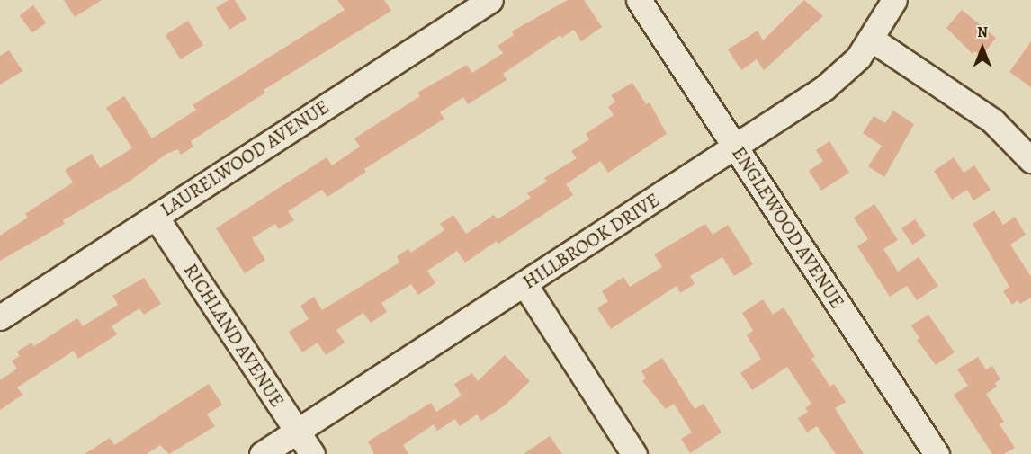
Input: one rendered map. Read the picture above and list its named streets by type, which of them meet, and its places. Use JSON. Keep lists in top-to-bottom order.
{
  "streets": {
    "street": [
      "LAURELWOOD AVENUE",
      "ENGLEWOOD AVENUE",
      "HILLBROOK DRIVE",
      "RICHLAND AVENUE"
    ]
  },
  "crossings": [
    ["LAURELWOOD AVENUE", "RICHLAND AVENUE"],
    ["ENGLEWOOD AVENUE", "HILLBROOK DRIVE"],
    ["HILLBROOK DRIVE", "RICHLAND AVENUE"]
  ],
  "north": "top"
}
